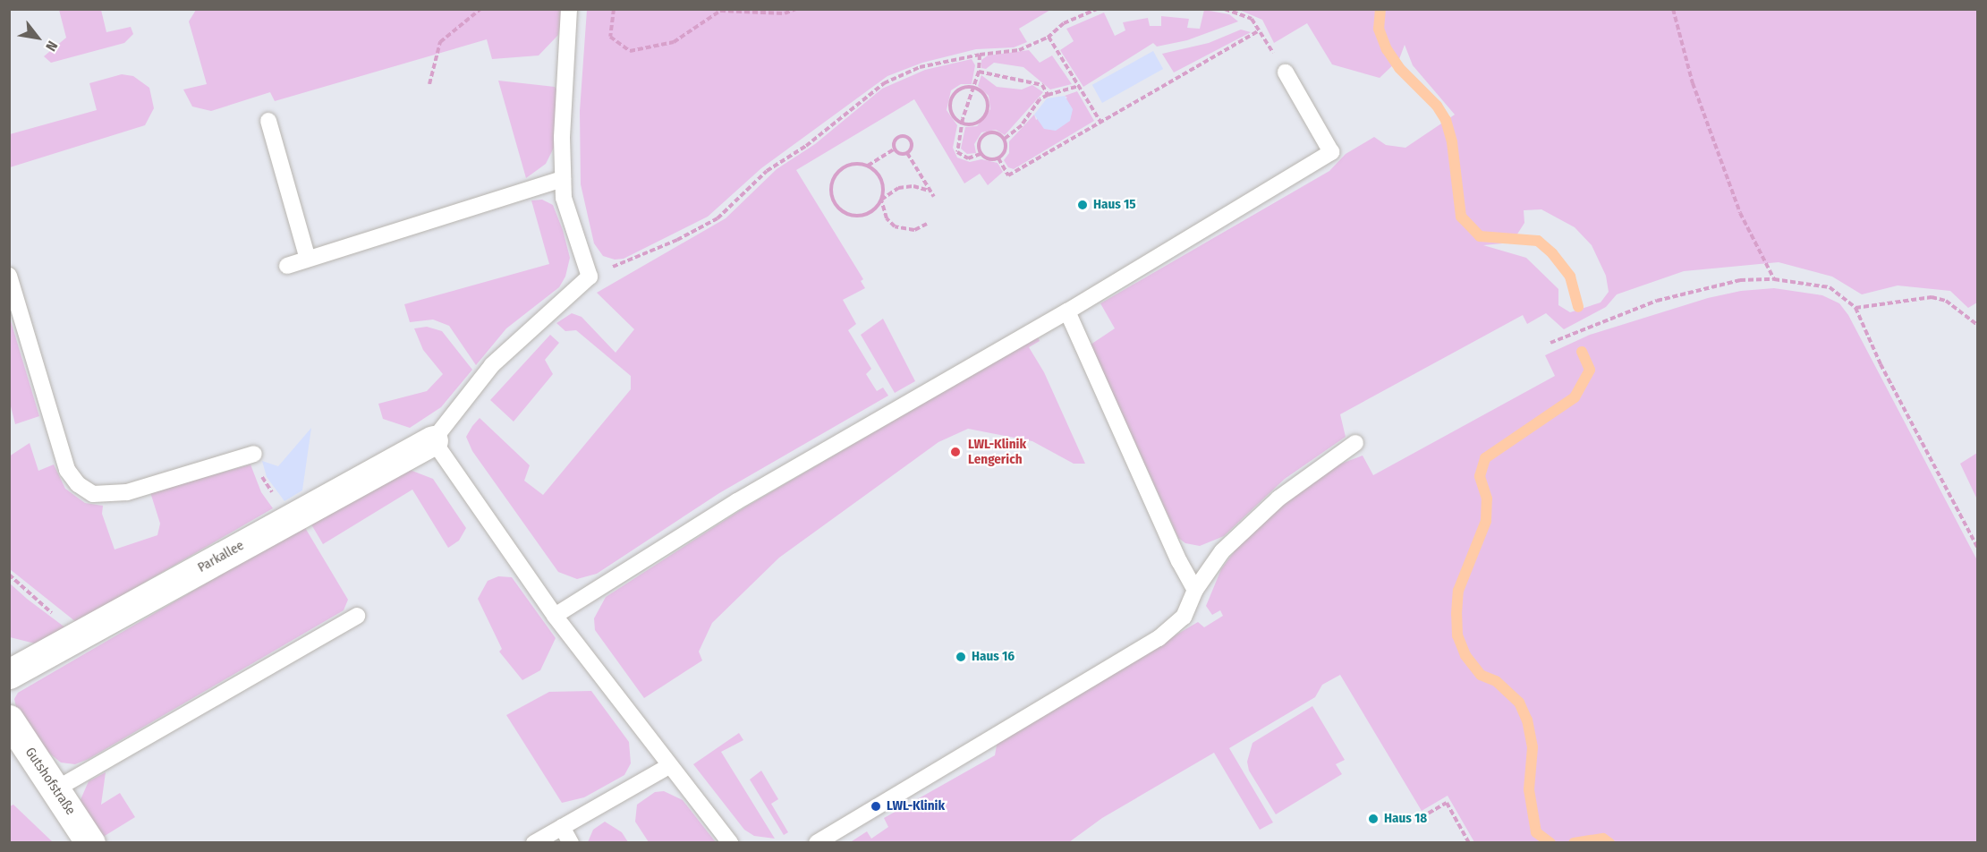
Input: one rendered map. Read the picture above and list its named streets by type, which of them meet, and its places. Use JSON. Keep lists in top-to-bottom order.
{
  "streets": {
    "street": ["Parkallee", "Gutshofstraße"]
  },
  "places": [
    "Haus 15",
    "LWL-Klinik Lengerich",
    "Haus 16",
    "LWL-Klinik",
    "Haus 18"
  ],
  "north": "bottom right"
}
